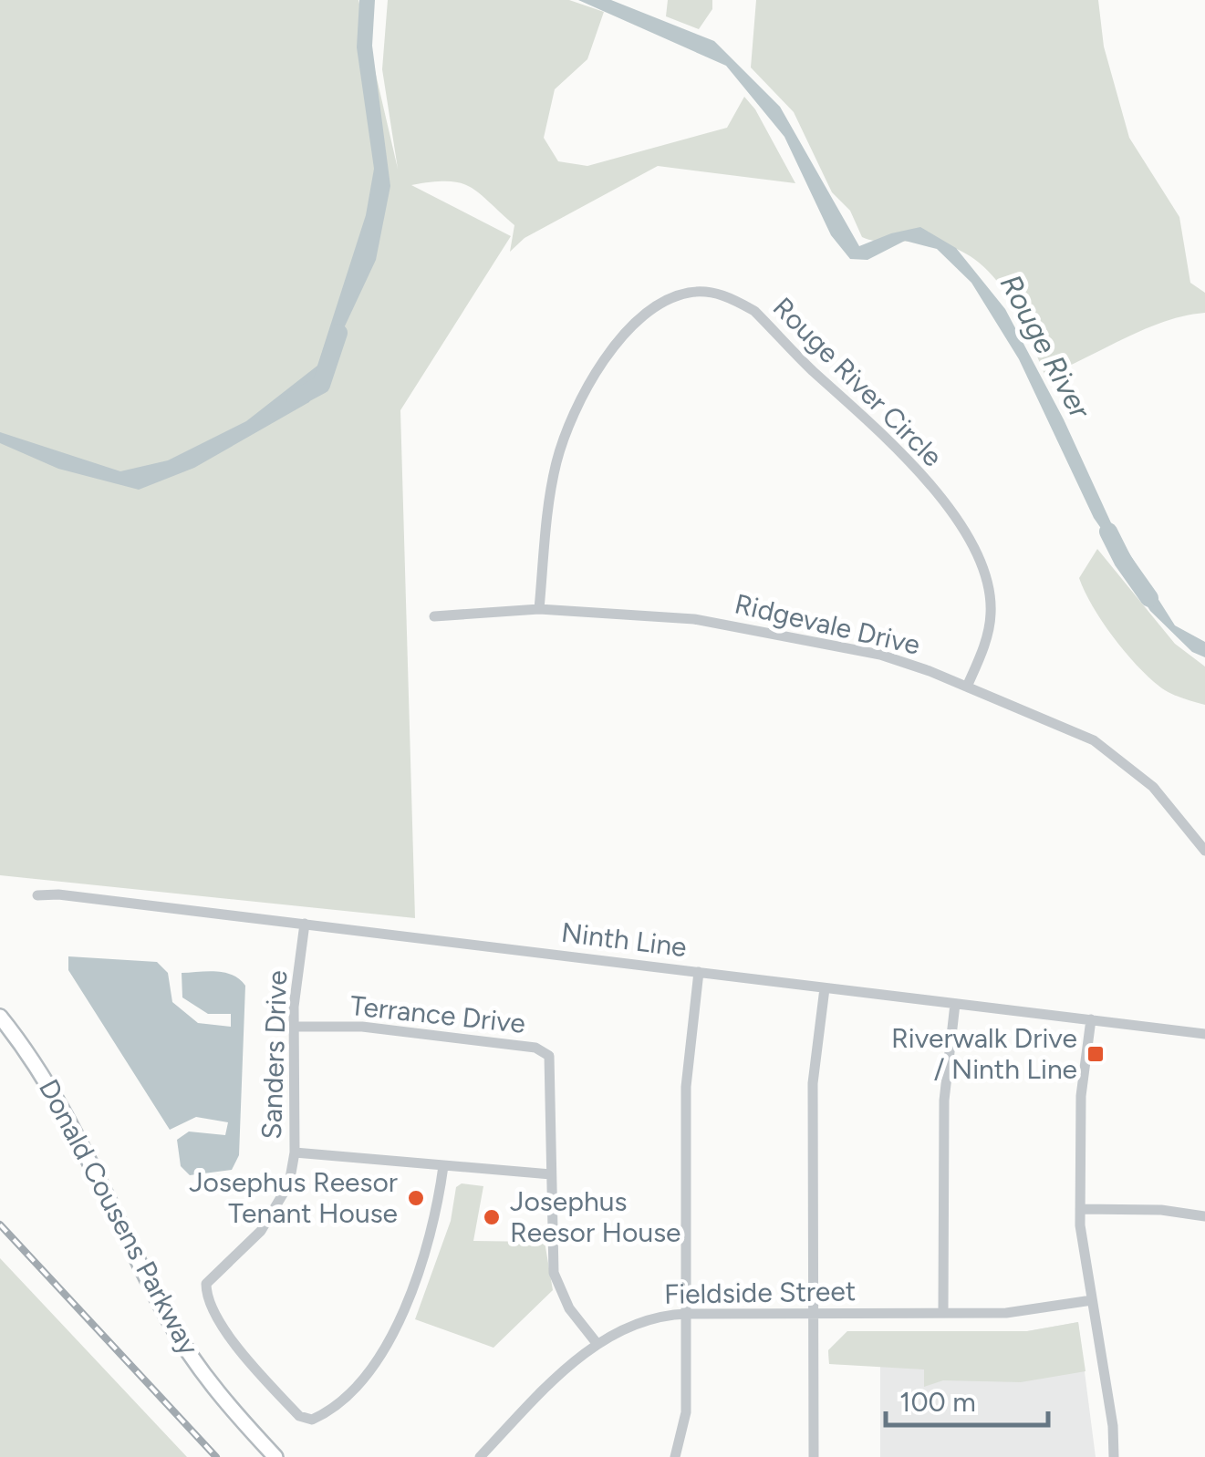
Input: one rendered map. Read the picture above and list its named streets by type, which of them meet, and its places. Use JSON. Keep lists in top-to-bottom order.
{
  "streets": {
    "main road": ["Donald Cousens Parkway"],
    "street": [
      "Rouge River Circle",
      "Ridgevale Drive",
      "Ninth Line",
      "Terrance Drive",
      "Sanders Drive",
      "Fieldside Street"
    ]
  },
  "crossings": [
    ["Rouge River Circle", "Ridgevale Drive"],
    ["Ninth Line", "Sanders Drive"],
    ["Terrance Drive", "Sanders Drive"],
    ["Terrance Drive", "Fieldside Street"]
  ],
  "water": ["Rouge River"],
  "places": {
    "transit": ["Riverwalk Drive / Ninth Line"],
    "other": ["Josephus Reesor Tenant House", "Josephus Reesor House"]
  },
  "scale_bar": "100 m"
}
